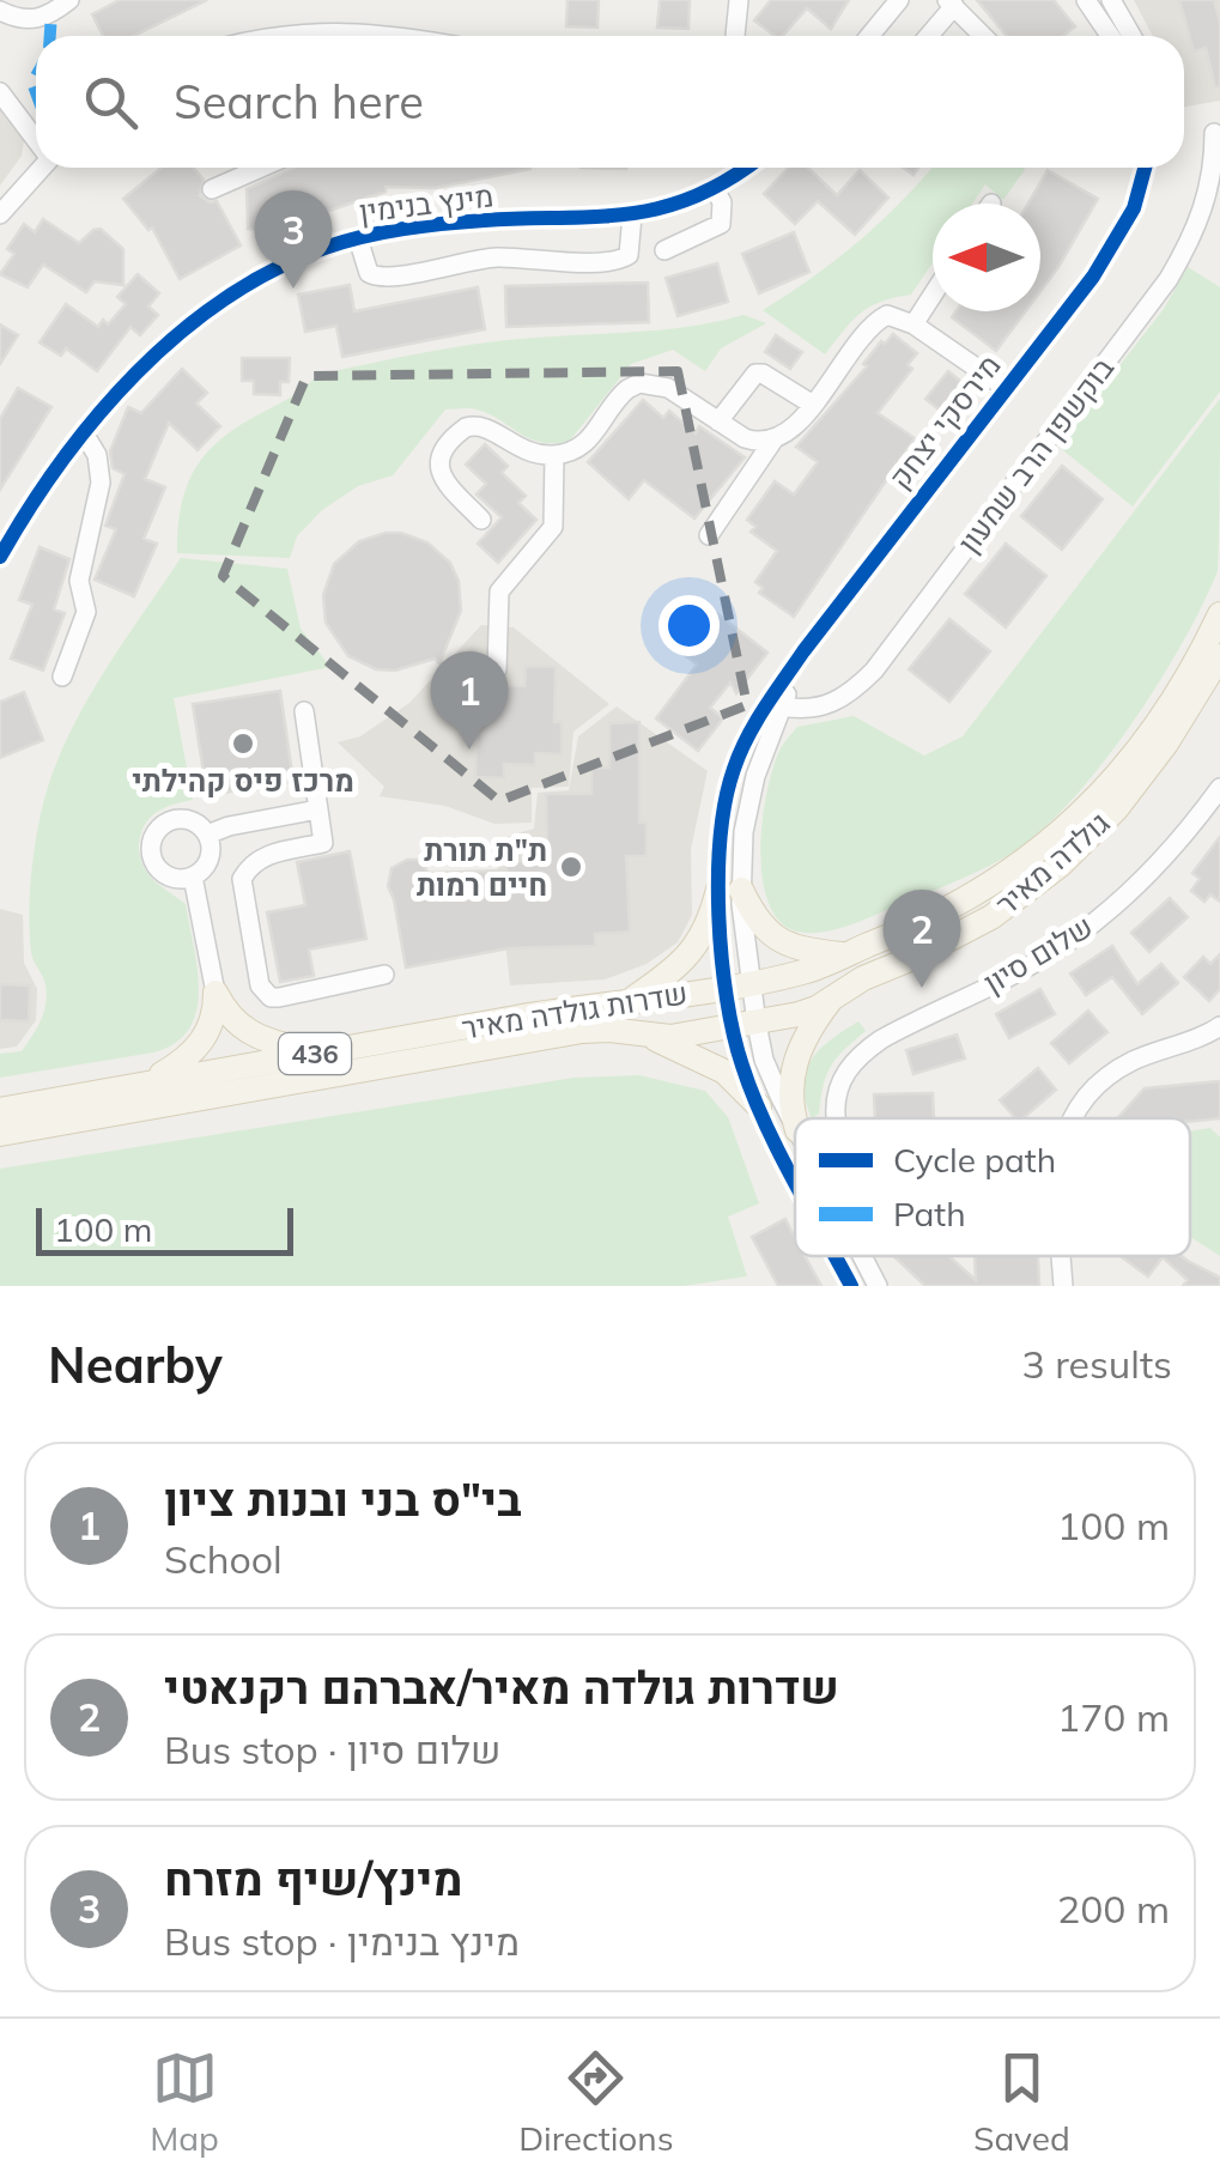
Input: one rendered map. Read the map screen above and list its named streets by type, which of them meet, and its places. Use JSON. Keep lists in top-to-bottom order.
{
  "streets": {
    "main road": ["גולדה מאיר", "שדרות גולדה מאיר", "436"],
    "street": [
      "מינץ בנימין",
      "מירסקי יצחק",
      "בוקשפן הרב שמעון",
      "שלום סיון"
    ]
  },
  "crossings": [
    ["גולדה מאיר", "שדרות גולדה מאיר"]
  ],
  "places": ["מרכז פיס קהילתי", "ת\"ת תורת חיים רמות"],
  "legend": ["Cycle path", "Path"],
  "scale_bar": "100 m",
  "north": "left",
  "page": {
    "search": "Search here",
    "pins": ["3", "1", "2"],
    "scale": "100 m",
    "heading": ["Nearby", "3 results"],
    "list": [
      {
        "mark": "1",
        "name": "בי\"ס בני ובנות ציון",
        "note": "School",
        "value": "100 m"
      },
      {
        "mark": "2",
        "name": "שדרות גולדה מאיר/אברהם רקנאטי",
        "note": "Bus stop · שלום סיון",
        "value": "170 m"
      },
      {
        "mark": "3",
        "name": "מינץ/שיף מזרח",
        "note": "Bus stop · מינץ בנימין",
        "value": "200 m"
      }
    ],
    "nav": ["Map", "Directions", "Saved"]
  }
}
